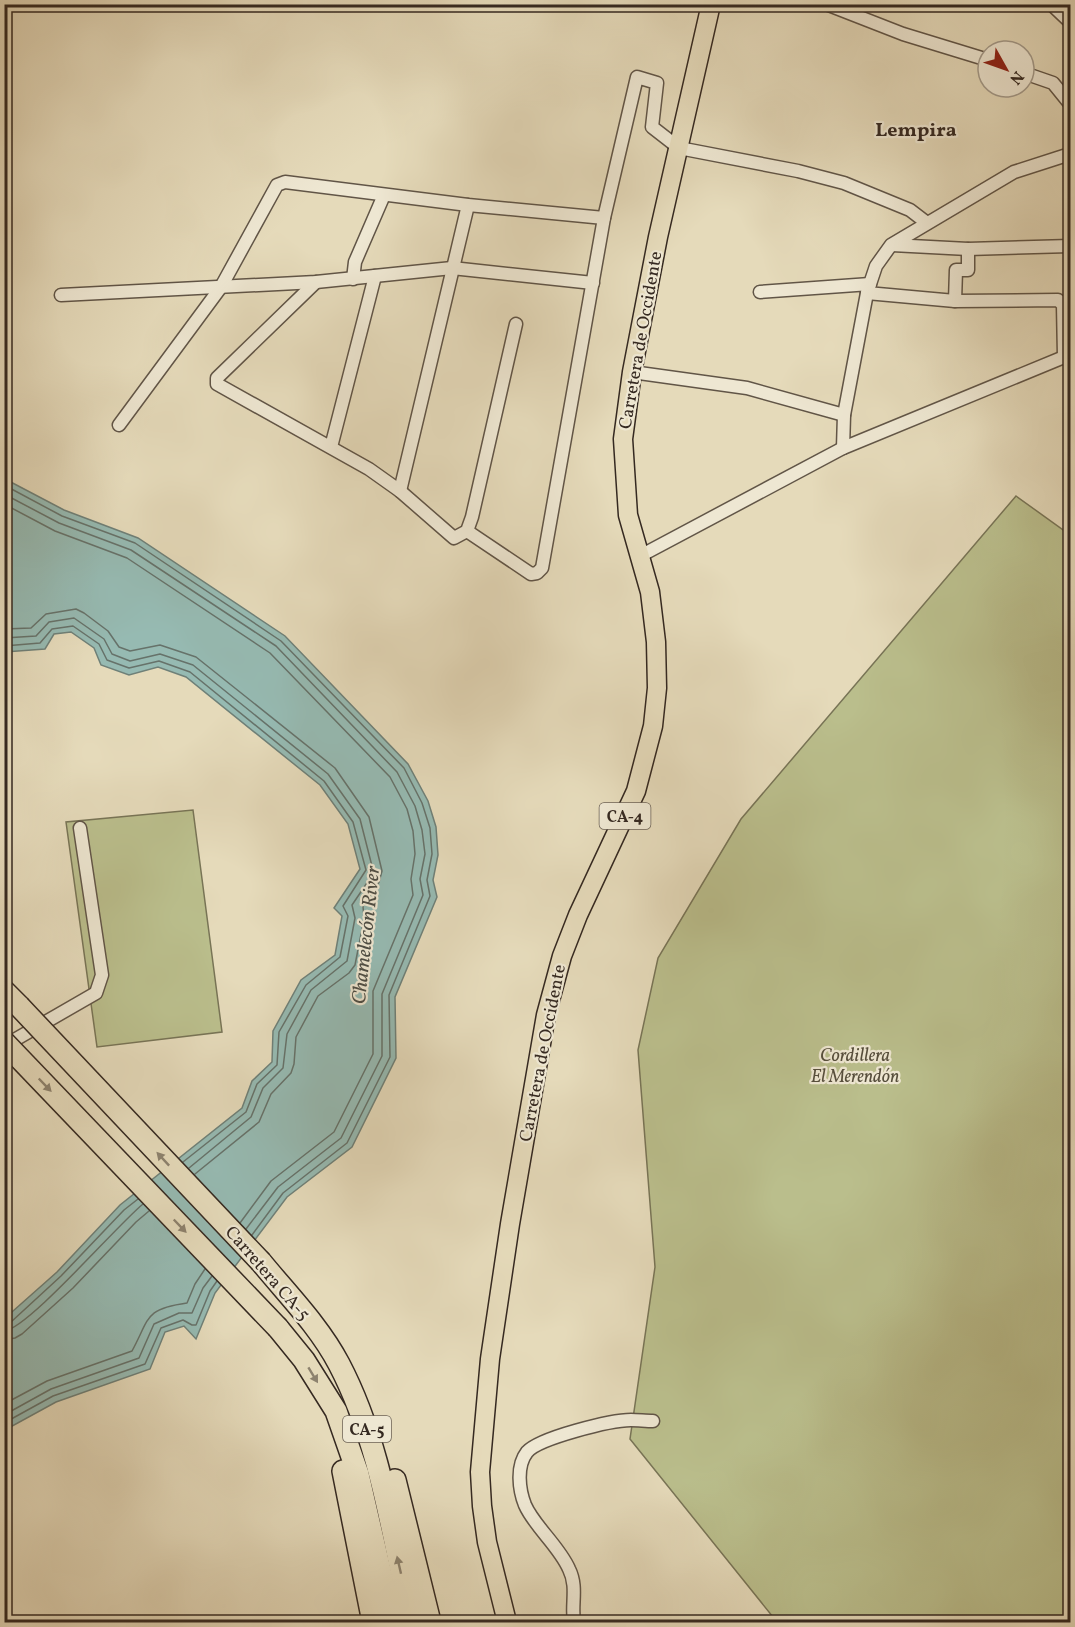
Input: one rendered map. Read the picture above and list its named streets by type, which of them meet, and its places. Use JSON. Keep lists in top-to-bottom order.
{
  "streets": {
    "highway": ["Carretera CA-5", "CA-5"],
    "main road": ["Carretera de Occidente", "CA-4"]
  },
  "districts": ["Lempira"],
  "water": ["Chamelecón River"],
  "parks": ["Cordillera El Merendón"],
  "north": "bottom right"
}
